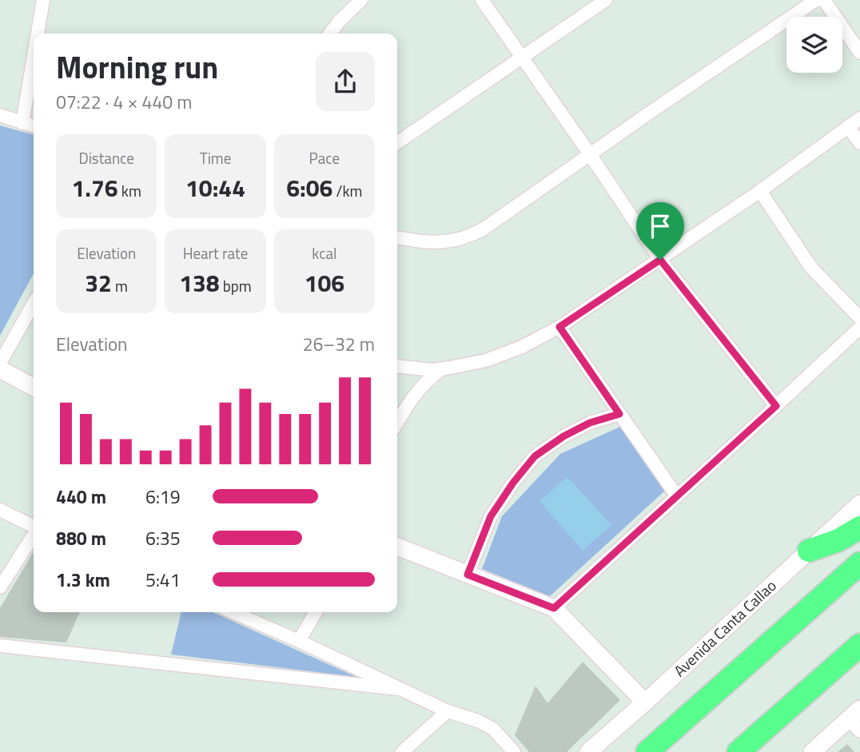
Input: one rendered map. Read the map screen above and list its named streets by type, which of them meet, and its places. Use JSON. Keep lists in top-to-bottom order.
{
  "streets": {
    "main road": ["Avenida Canta Callao"]
  },
  "page": {
    "heading": ["Morning run", "07:22 · 4 × 440 m"],
    "stats": [
      ["Distance", "1.76 km"],
      ["Time", "10:44"],
      ["Pace", "6:06 /km"],
      ["Elevation", "32 m"],
      ["Heart rate", "138 bpm"],
      ["kcal", "106"]
    ],
    "chart": ["Elevation", "26–32 m"],
    "list": [
      {
        "name": "440 m",
        "note": "6:19"
      },
      {
        "name": "880 m",
        "note": "6:35"
      },
      {
        "name": "1.3 km",
        "note": "5:41"
      }
    ]
  }
}
